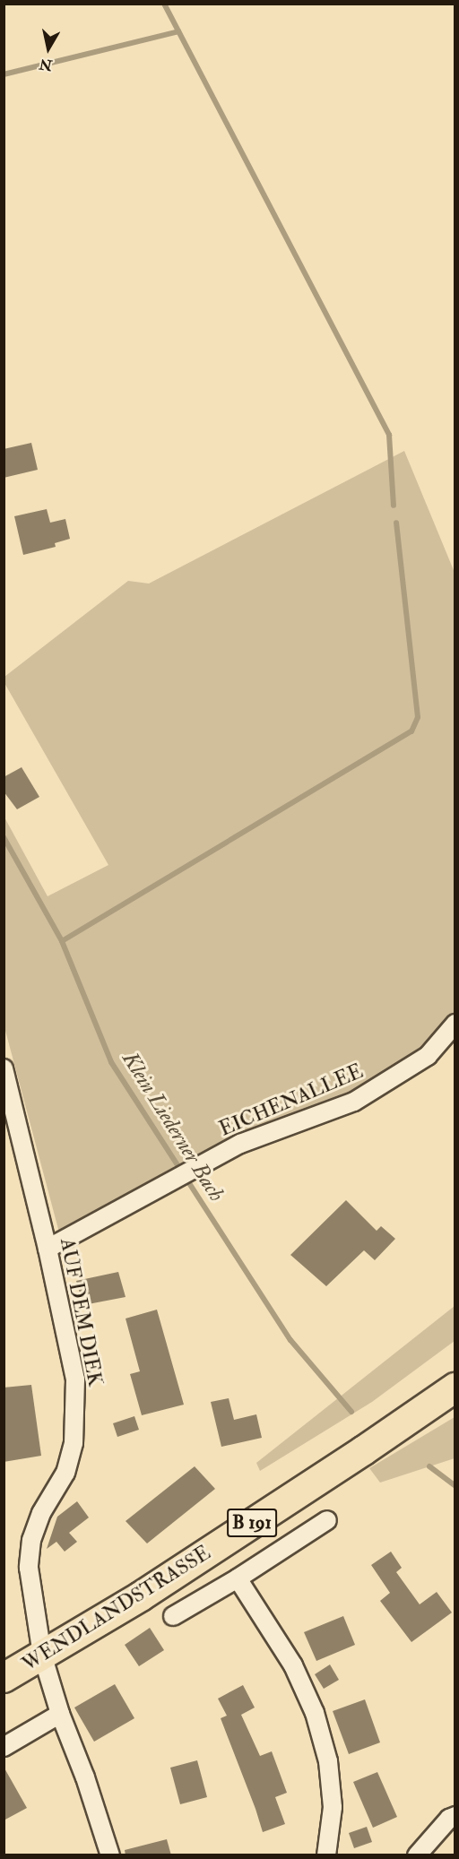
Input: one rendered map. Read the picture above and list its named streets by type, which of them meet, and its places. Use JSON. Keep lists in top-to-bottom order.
{
  "streets": {
    "main road": ["B 191", "WENDLANDSTRASSE"],
    "street": ["EICHENALLEE", "AUF DEM DIEK"]
  },
  "crossings": [
    ["EICHENALLEE", "AUF DEM DIEK"],
    ["AUF DEM DIEK", "WENDLANDSTRASSE"]
  ],
  "water": ["Klein Liederner Bach"],
  "north": "bottom"
}
